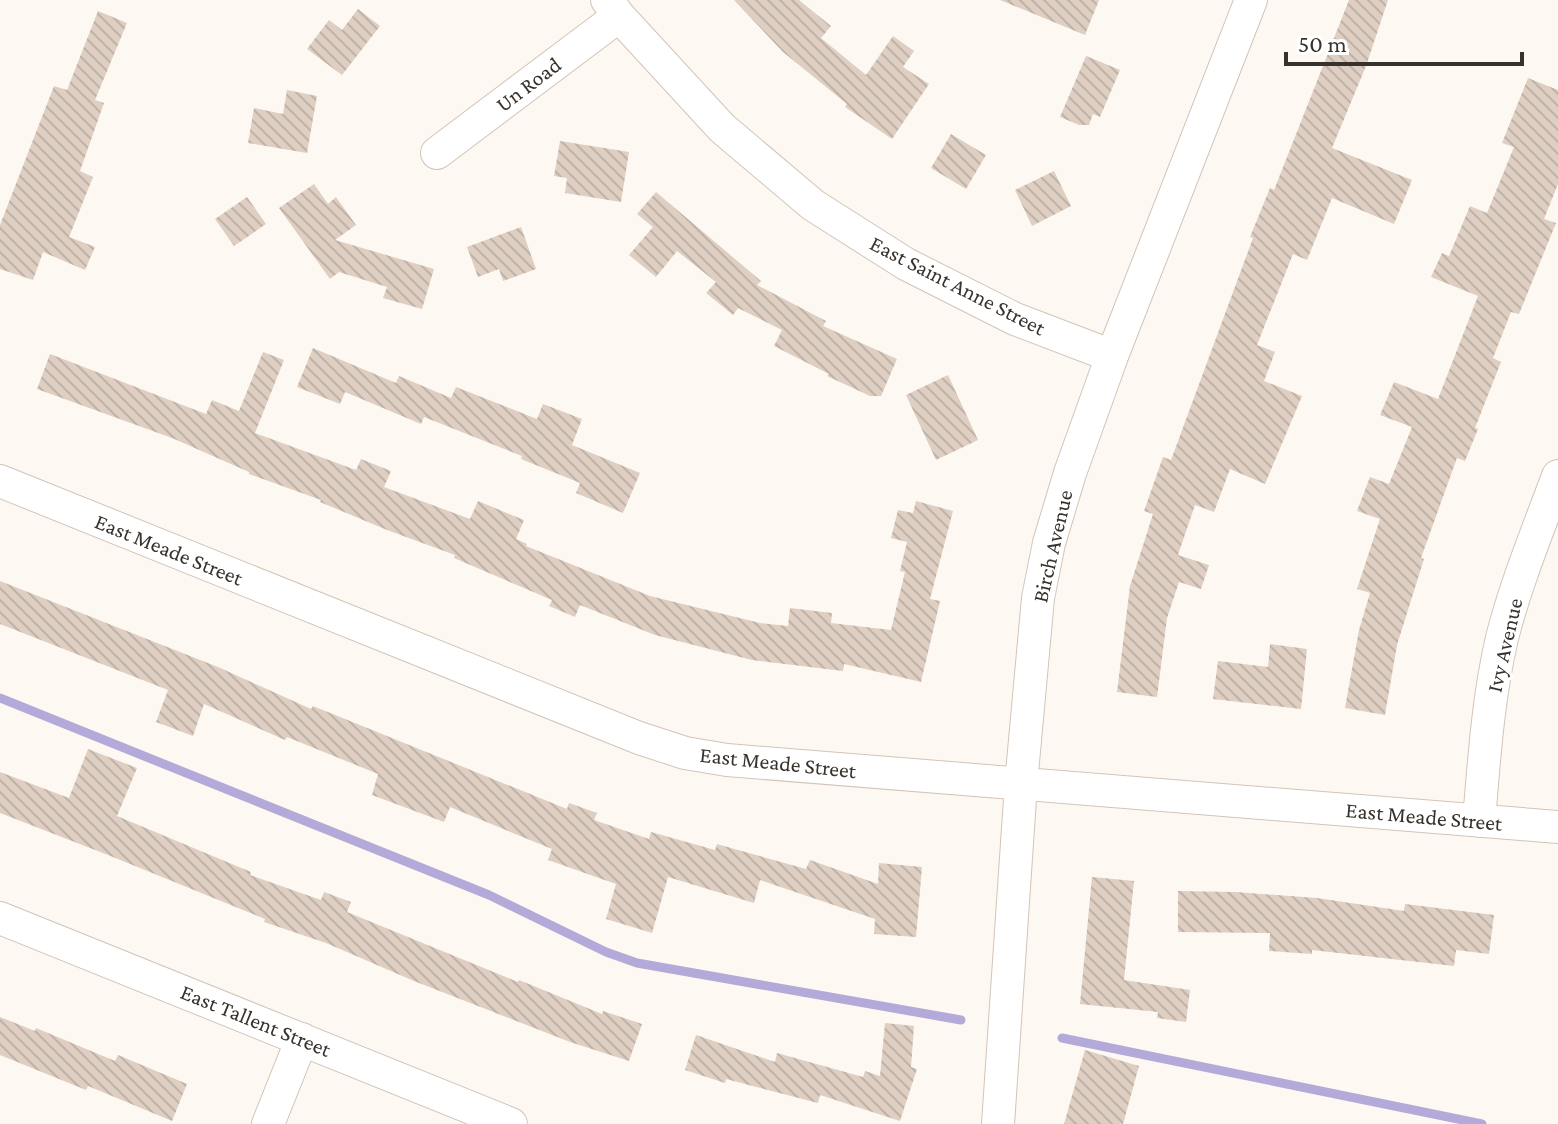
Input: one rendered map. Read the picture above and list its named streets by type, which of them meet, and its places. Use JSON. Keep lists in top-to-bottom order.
{
  "streets": {
    "street": [
      "Un Road",
      "East Saint Anne Street",
      "Birch Avenue",
      "East Meade Street",
      "Ivy Avenue",
      "East Tallent Street"
    ]
  },
  "crossings": [
    ["Un Road", "East Saint Anne Street"],
    ["East Saint Anne Street", "Birch Avenue"],
    ["Birch Avenue", "East Meade Street"],
    ["East Meade Street", "Ivy Avenue"]
  ],
  "scale_bar": "50 m"
}
